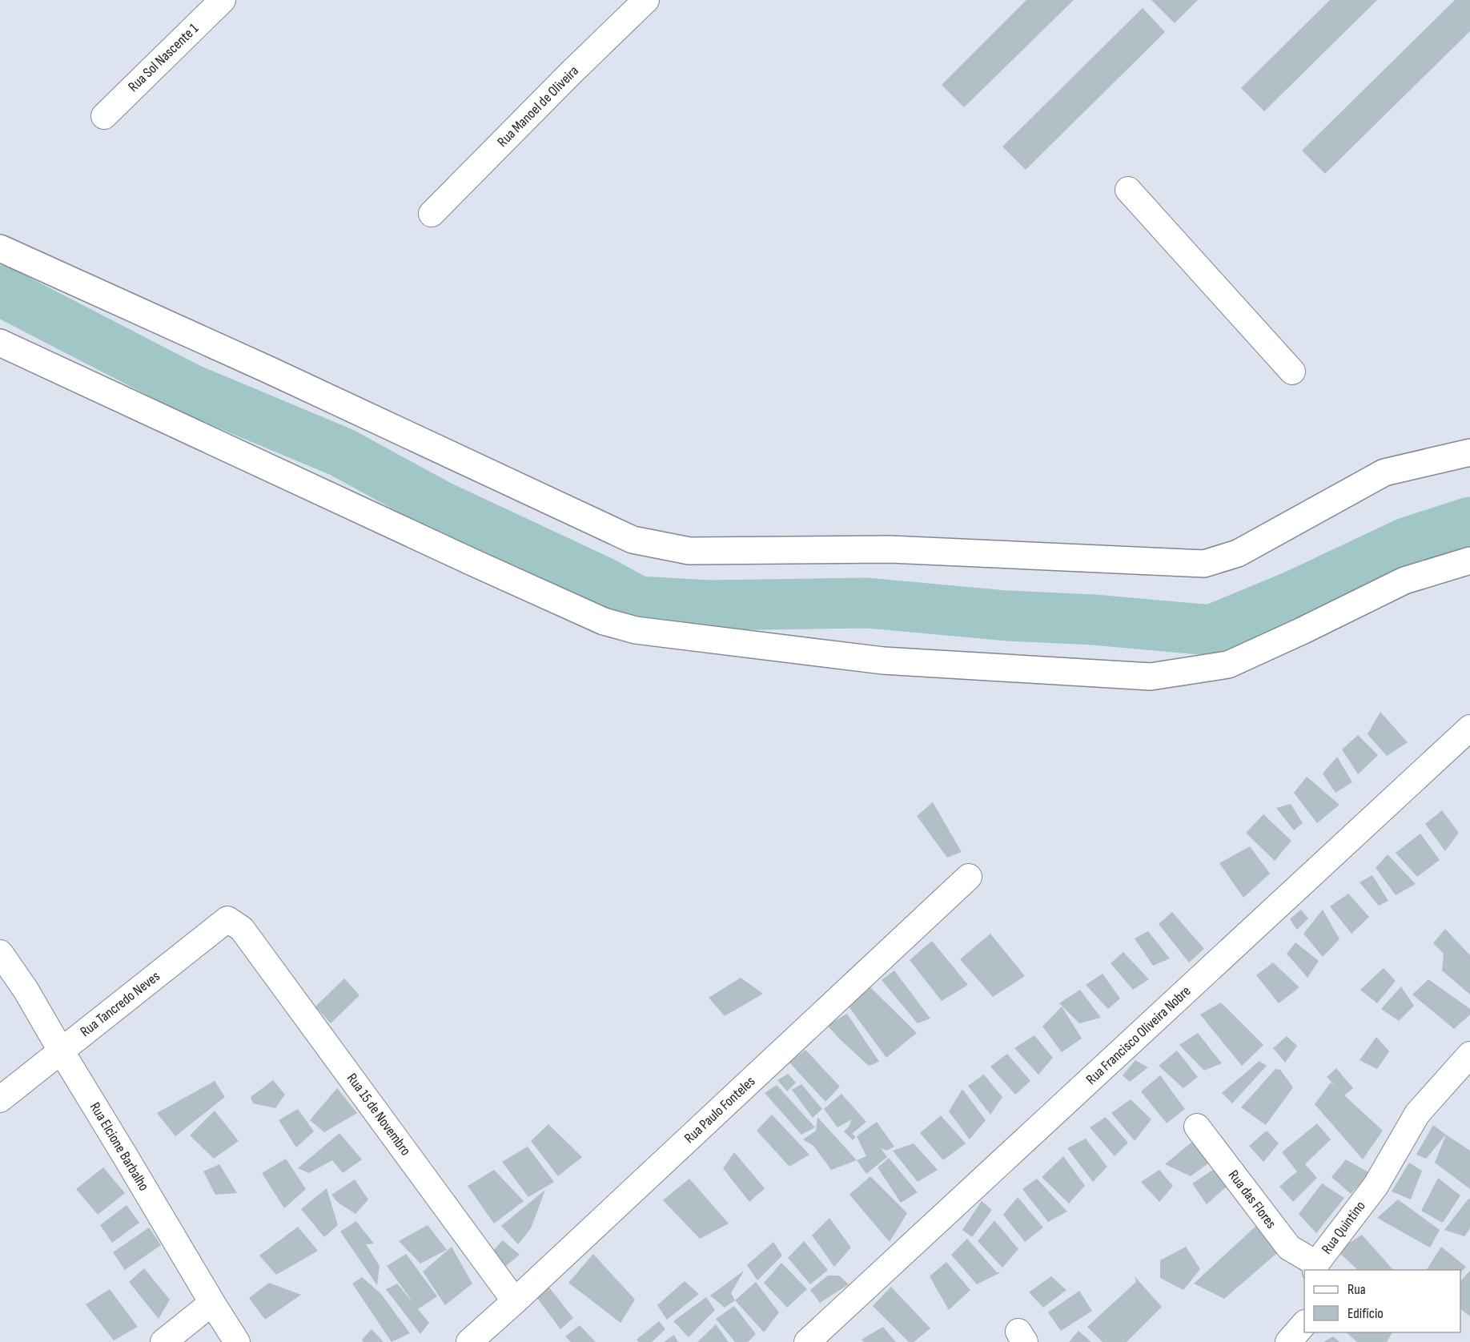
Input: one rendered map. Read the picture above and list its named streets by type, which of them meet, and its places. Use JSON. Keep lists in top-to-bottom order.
{
  "streets": {
    "street": [
      "Rua Sol Nascente 1",
      "Rua Manoel de Oliveira",
      "Rua Tancredo Neves",
      "Rua Francisco Oliveira Nobre",
      "Rua Paulo Fonteles",
      "Rua 15 de Novembro",
      "Rua Elcione Barbalho",
      "Rua das Flores",
      "Rua Quintino"
    ]
  },
  "crossings": [
    ["Rua Tancredo Neves", "Rua 15 de Novembro"],
    ["Rua Tancredo Neves", "Rua Elcione Barbalho"],
    ["Rua Paulo Fonteles", "Rua 15 de Novembro"],
    ["Rua das Flores", "Rua Quintino"]
  ],
  "legend": ["Rua", "Edifício"]
}
